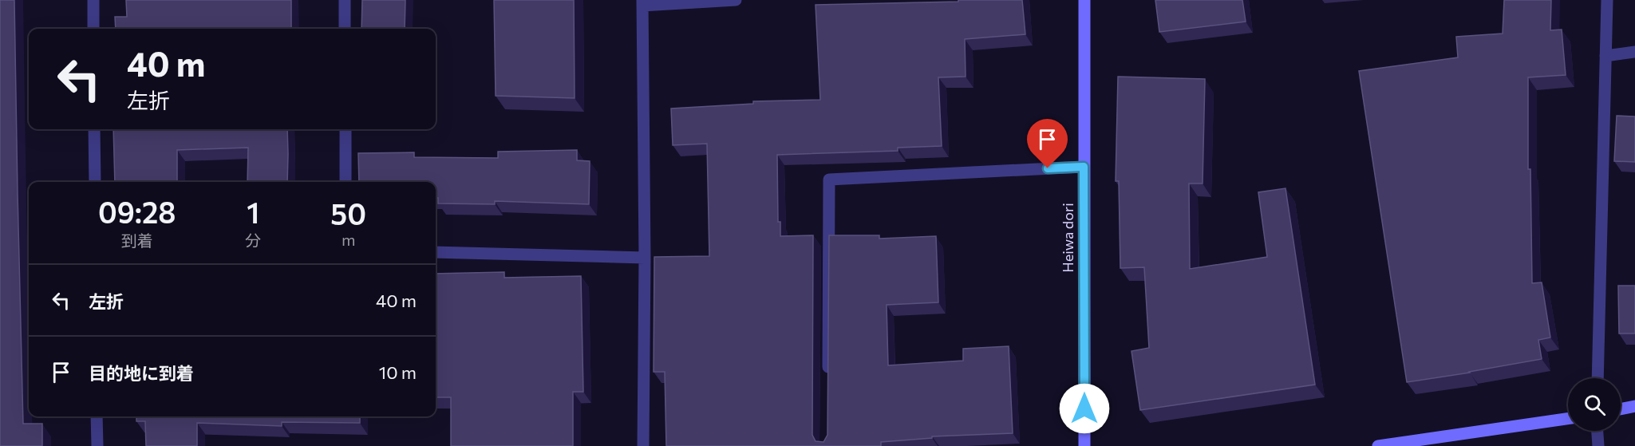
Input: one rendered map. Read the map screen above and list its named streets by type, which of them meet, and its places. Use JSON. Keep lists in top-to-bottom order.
{
  "streets": {
    "street": ["Heiwa dori"]
  },
  "page": {
    "turn": ["40 m", "左折"],
    "eta": [
      "09:28",
      "到着",
      "1",
      "分",
      "50",
      "m"
    ],
    "list": [
      {
        "name": "左折",
        "value": "40 m"
      },
      {
        "name": "目的地に到着",
        "value": "10 m"
      }
    ]
  }
}
